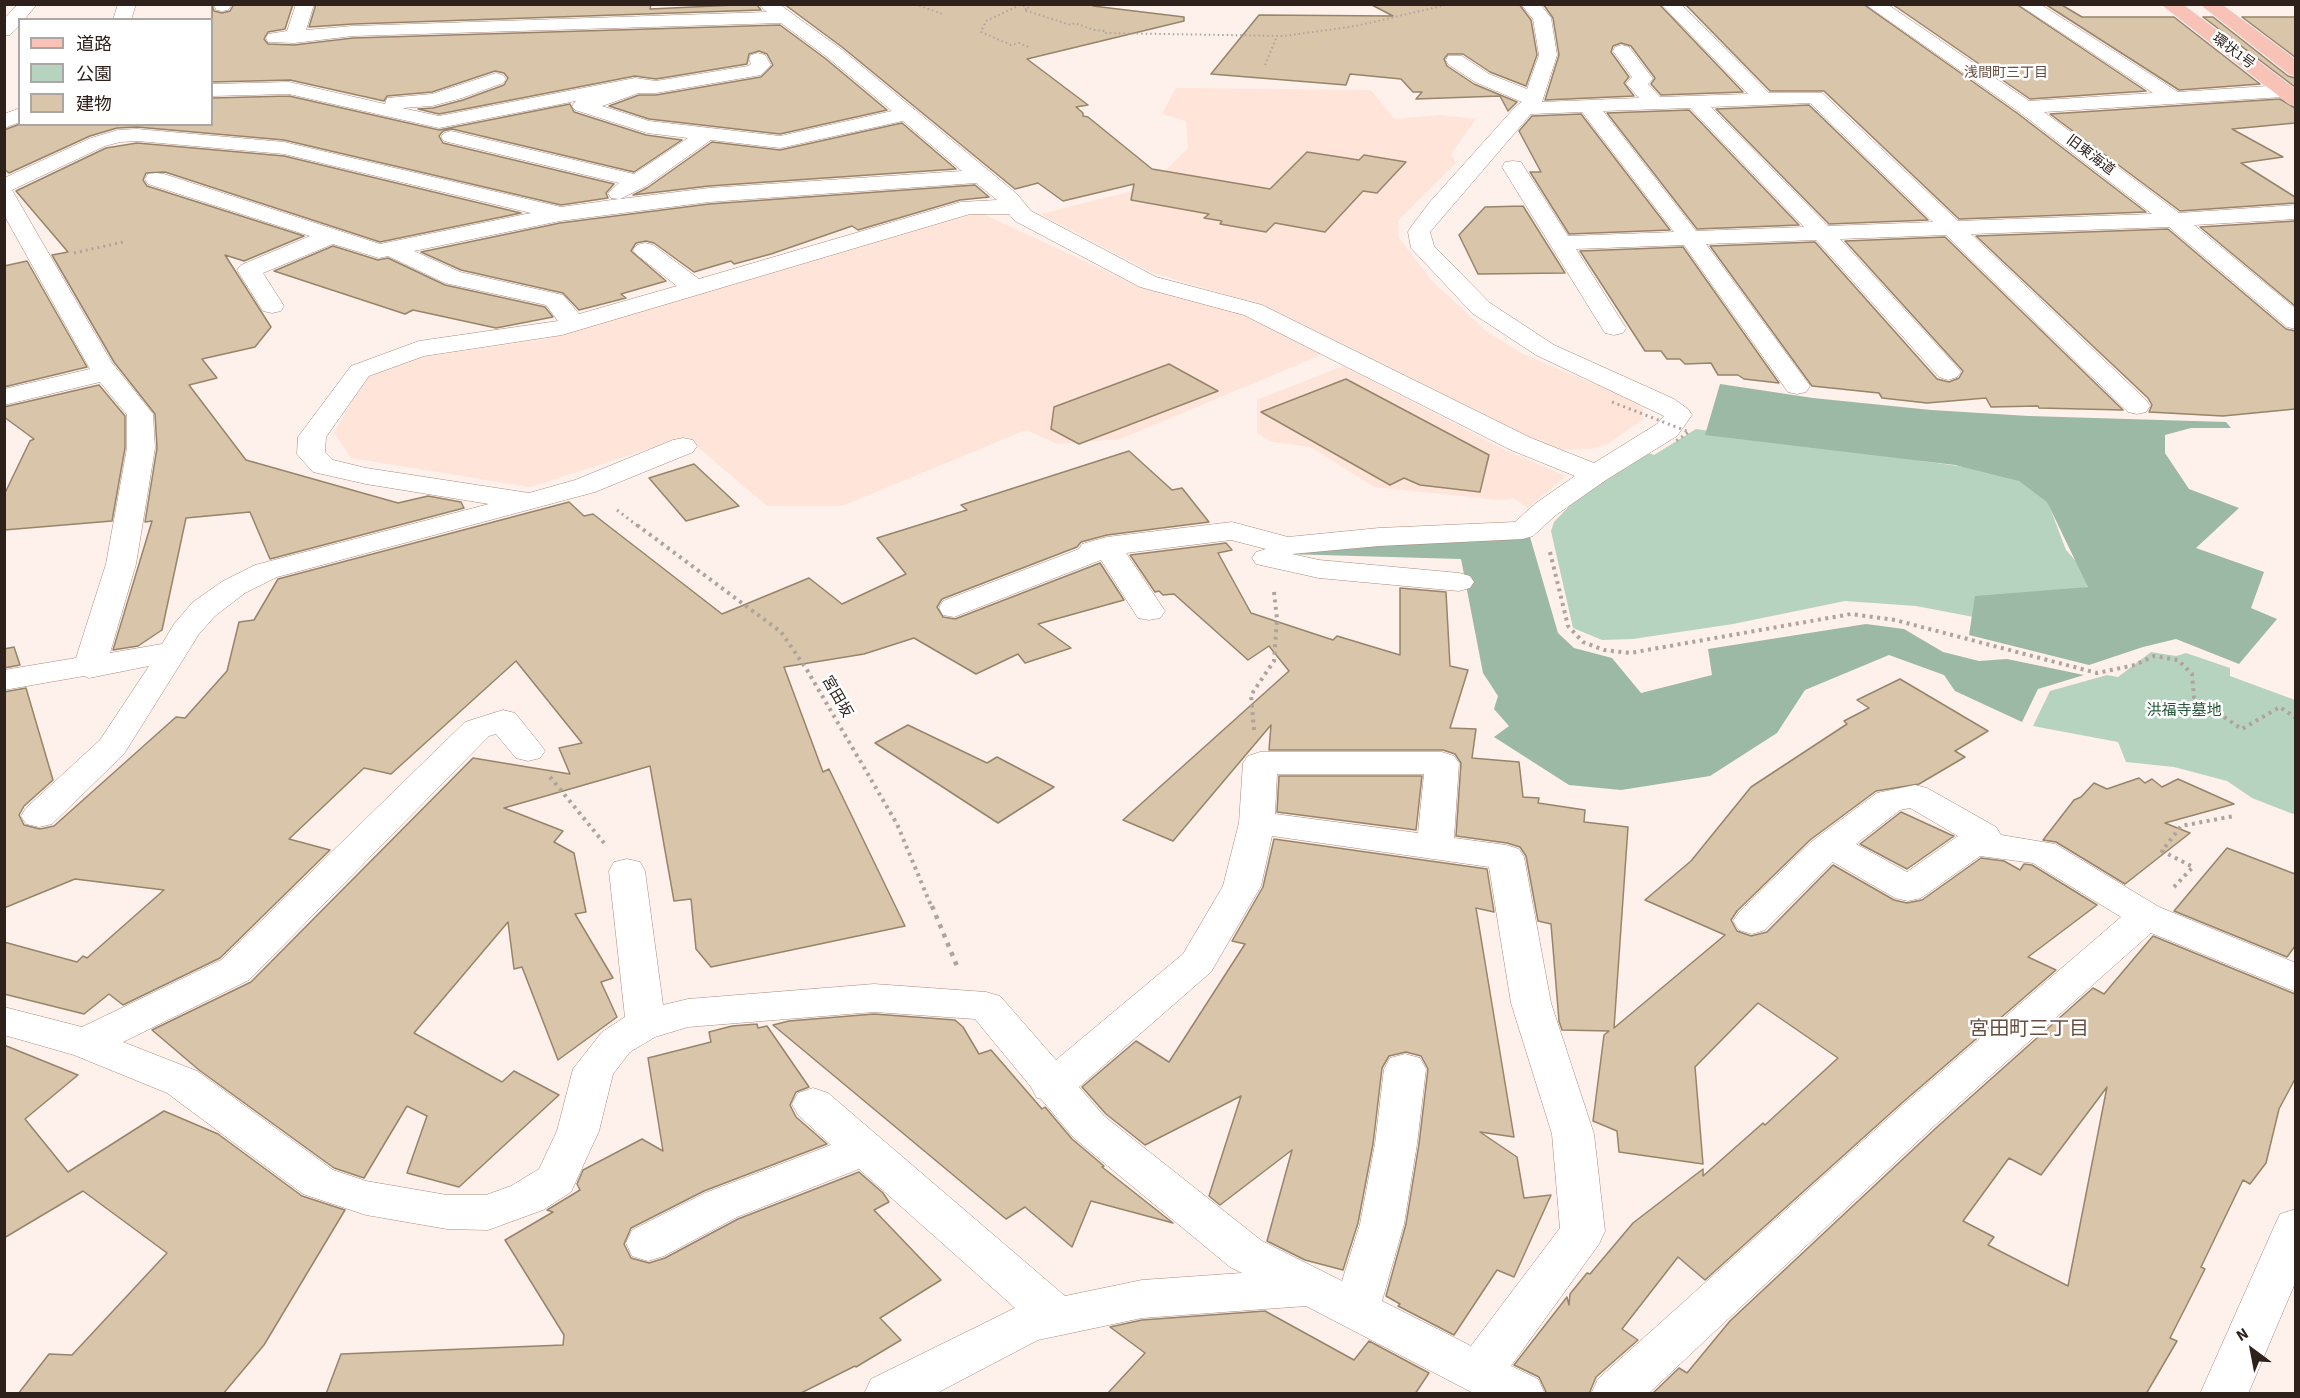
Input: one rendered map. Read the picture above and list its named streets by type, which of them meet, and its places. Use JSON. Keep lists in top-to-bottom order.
{
  "streets": {
    "main road": ["環状1号"],
    "street": ["旧東海道"],
    "path": ["宮田坂"]
  },
  "districts": ["浅間町三丁目", "宮田町三丁目"],
  "parks": ["洪福寺墓地"],
  "legend": ["道路", "公園", "建物"],
  "north": "top left"
}
